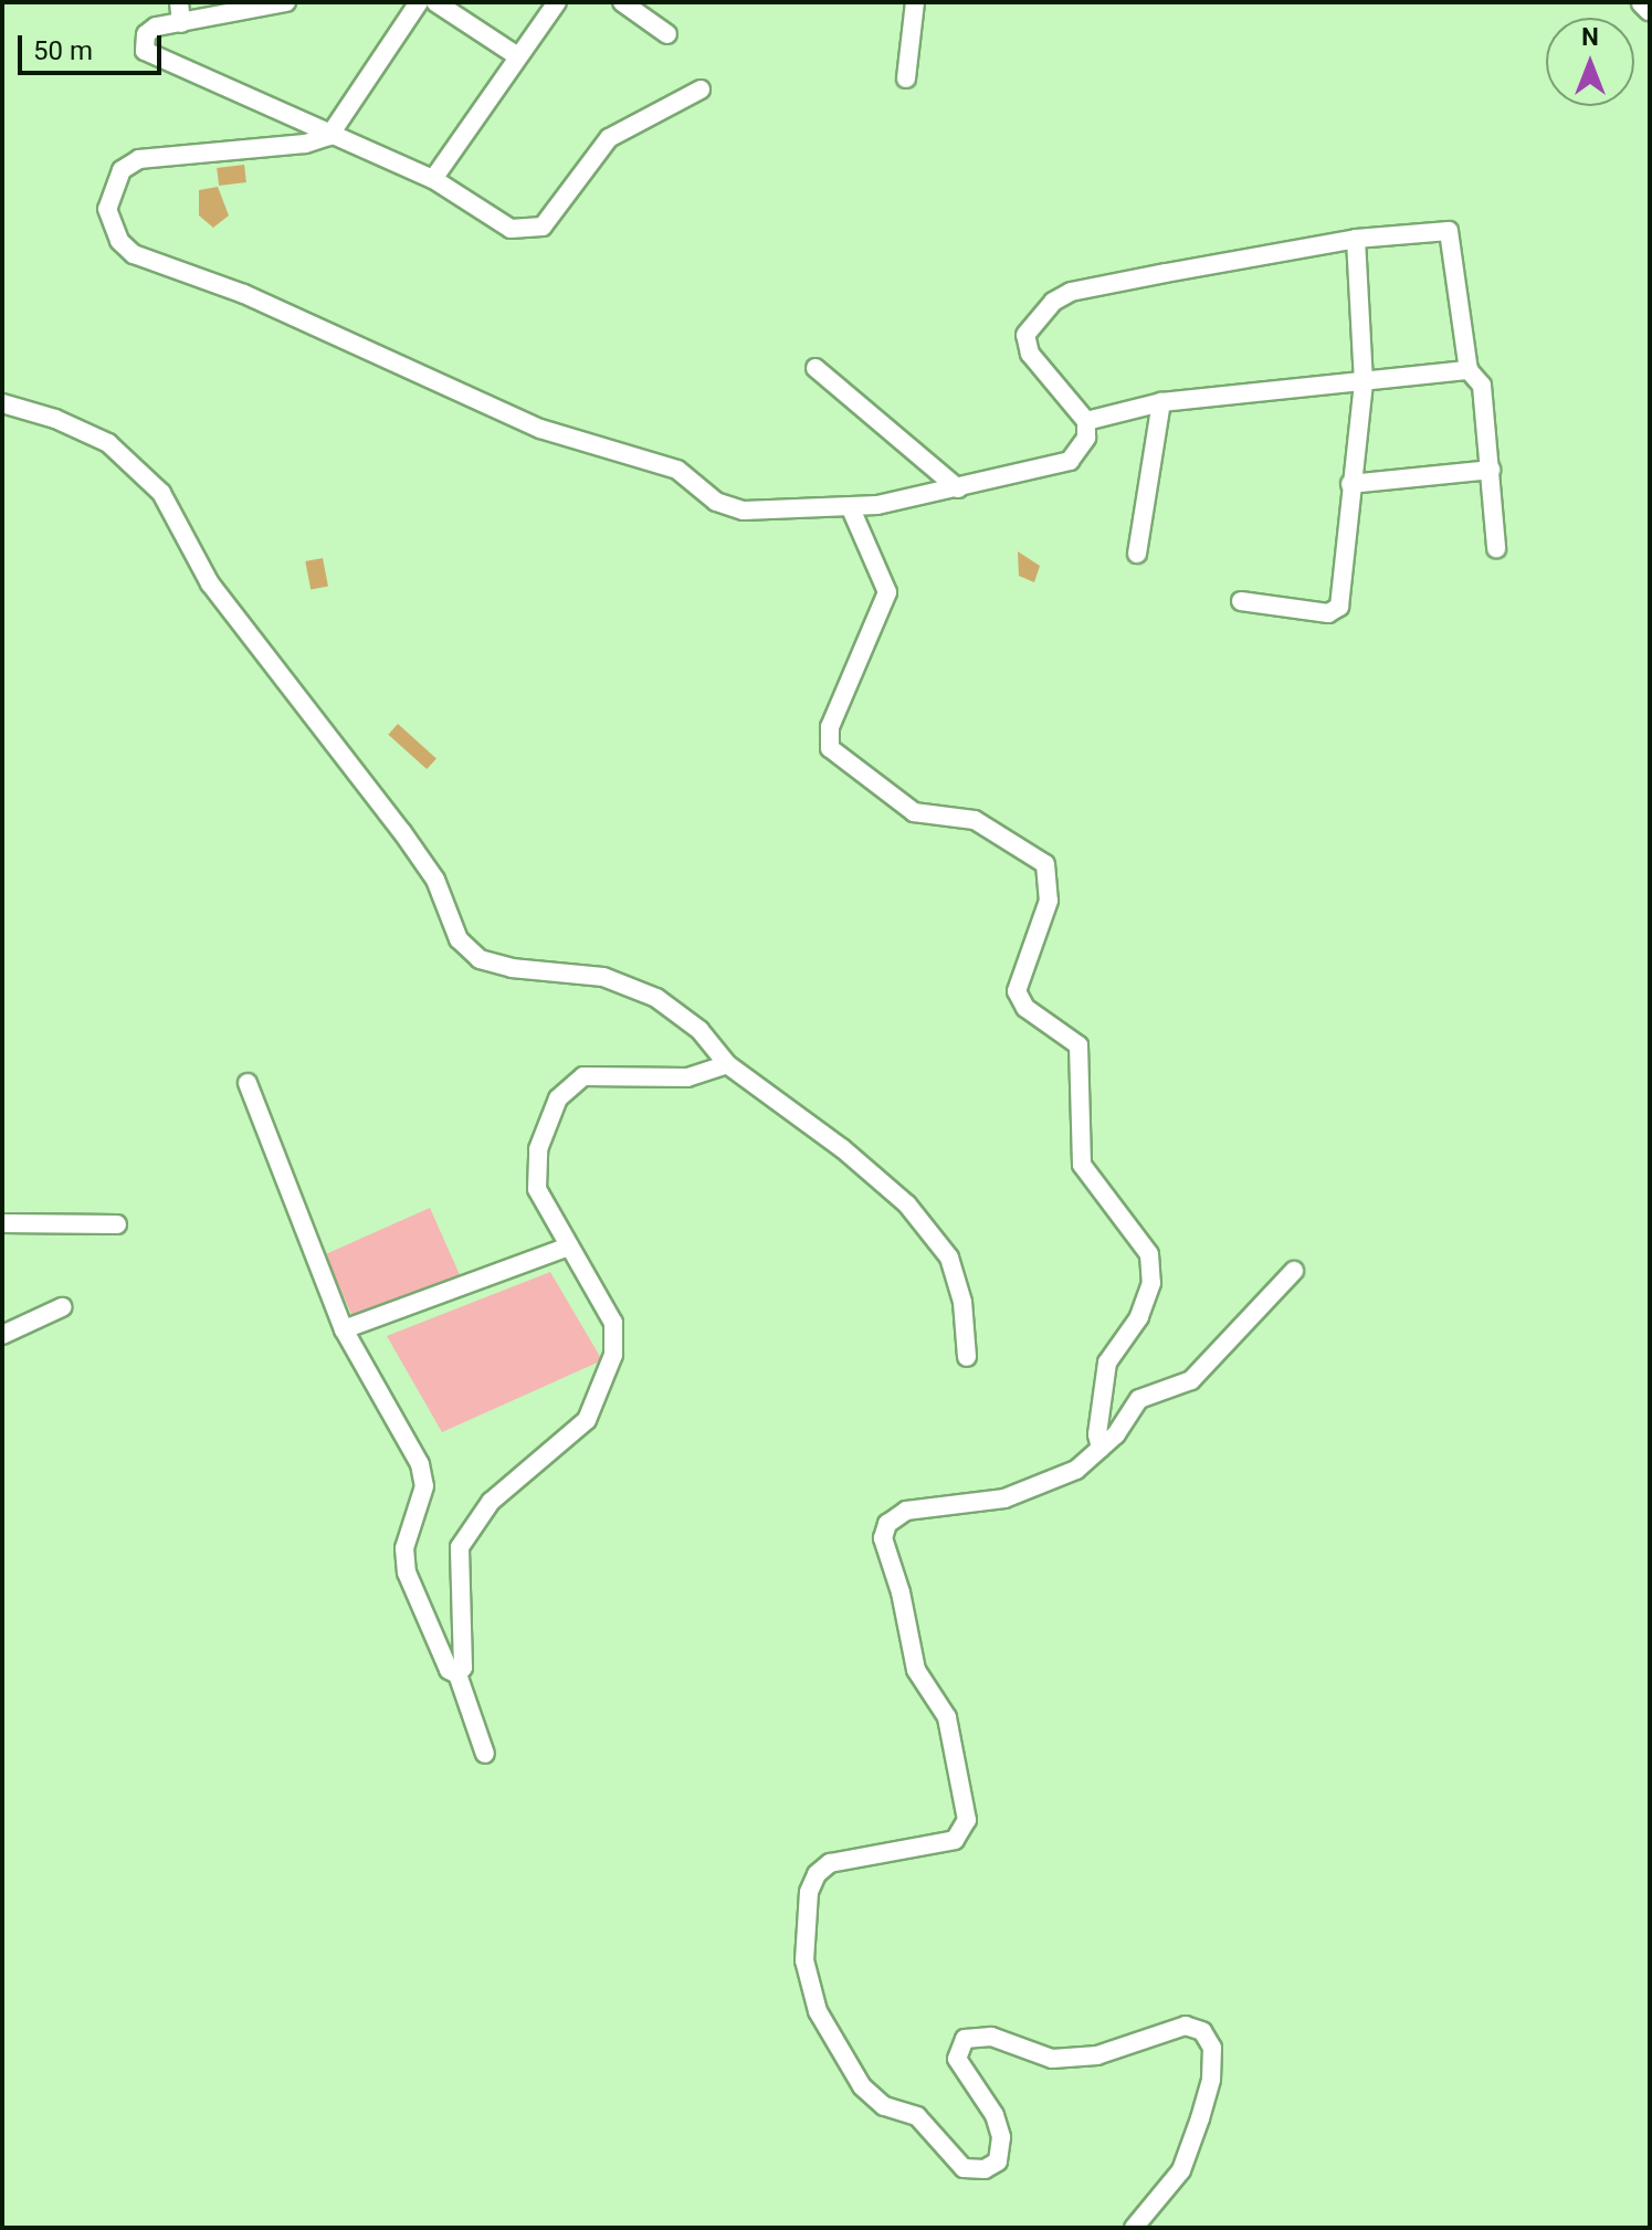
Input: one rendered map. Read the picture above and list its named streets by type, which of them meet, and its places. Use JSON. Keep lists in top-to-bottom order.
{
  "scale_bar": "50 m",
  "north": "top"
}
